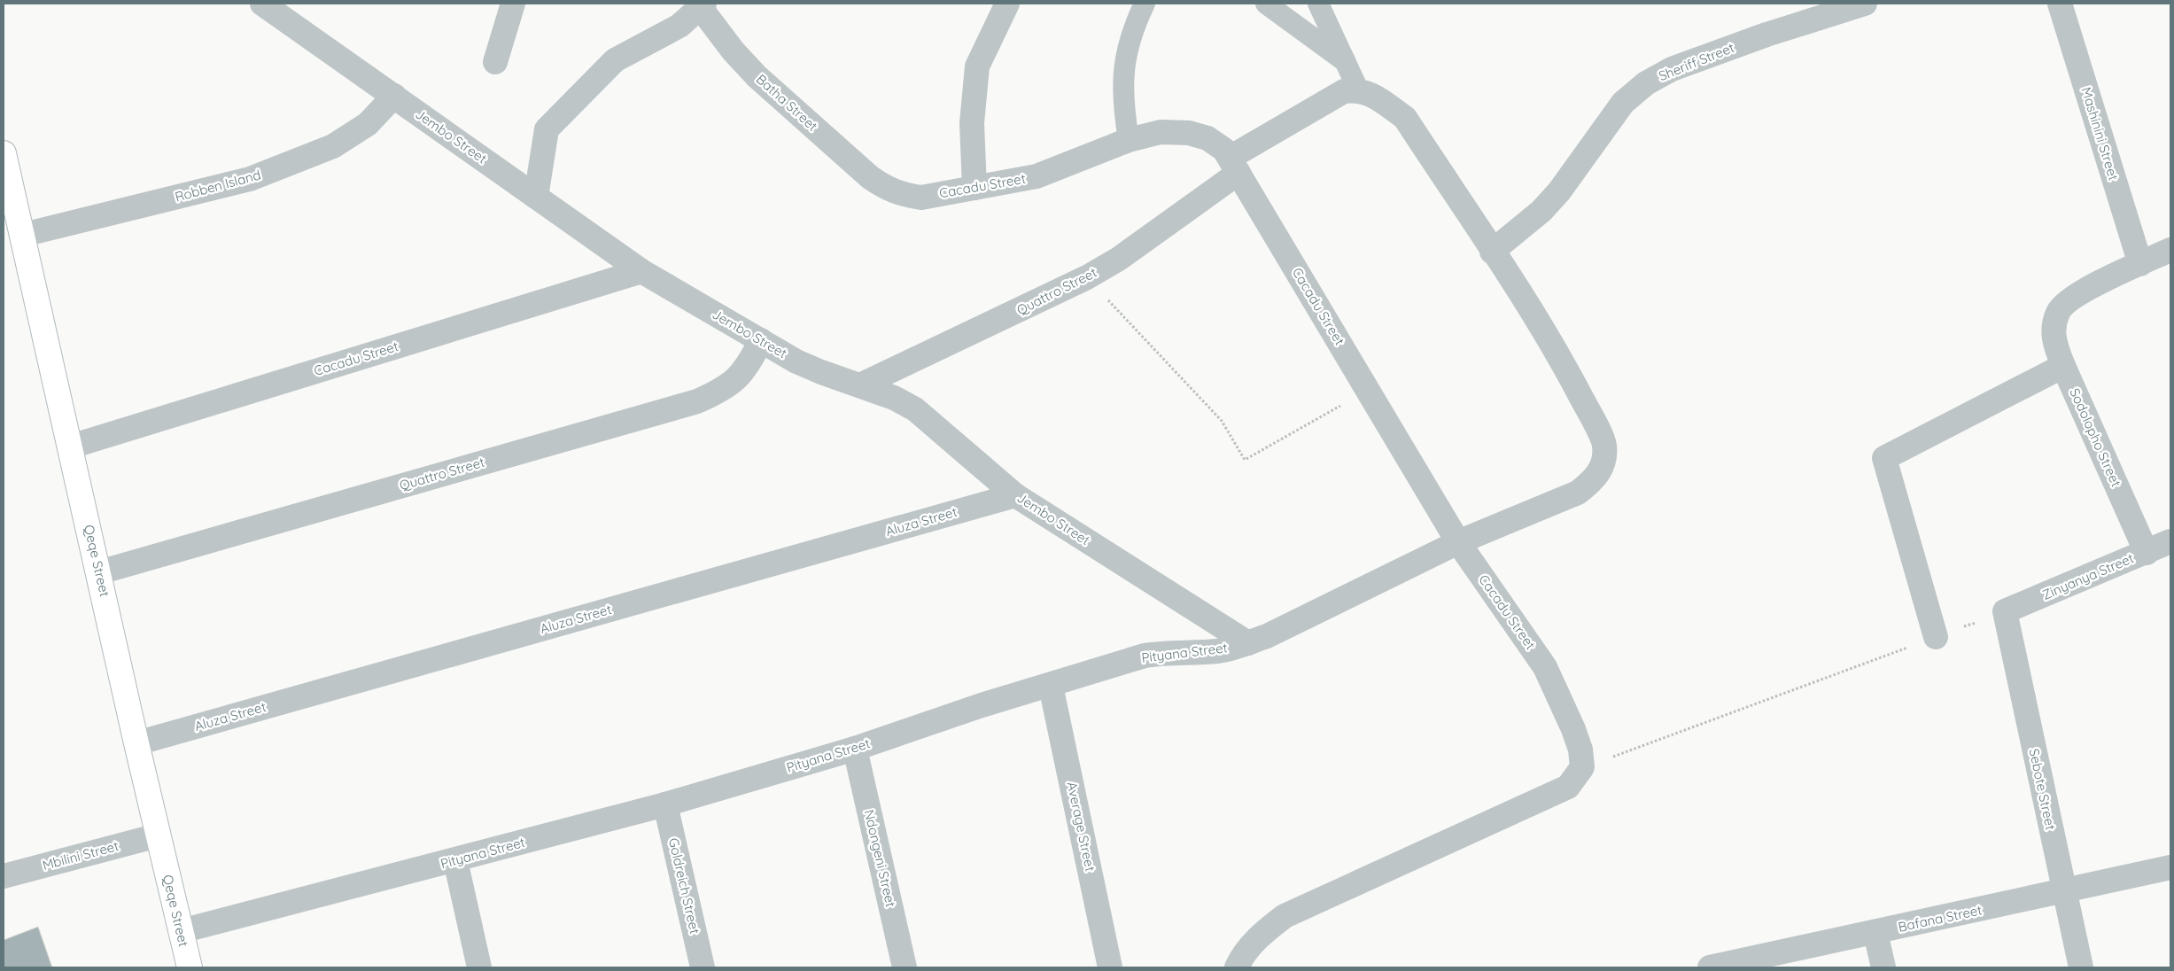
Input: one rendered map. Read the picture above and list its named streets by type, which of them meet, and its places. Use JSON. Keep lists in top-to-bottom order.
{
  "streets": {
    "street": [
      "Sheriff Street",
      "Batha Street",
      "Mashinini Street",
      "Jembo Street",
      "Robben Island",
      "Cacadu Street",
      "Quattro Street",
      "Sodolopho Street",
      "Aluza Street",
      "Qeqe Street",
      "Zinyanya Street",
      "Pityana Street",
      "Sebote Street",
      "Average Street",
      "Mbilini Street",
      "Ndongeni Street",
      "Goldreich Street",
      "Bafana Street"
    ]
  },
  "crossings": [
    ["Sheriff Street", "Pityana Street"],
    ["Batha Street", "Cacadu Street"],
    ["Mashinini Street", "Sodolopho Street"],
    ["Jembo Street", "Robben Island"],
    ["Jembo Street", "Cacadu Street"],
    ["Jembo Street", "Quattro Street"],
    ["Jembo Street", "Aluza Street"],
    ["Jembo Street", "Pityana Street"],
    ["Robben Island", "Qeqe Street"],
    ["Cacadu Street", "Quattro Street"],
    ["Cacadu Street", "Qeqe Street"],
    ["Cacadu Street", "Pityana Street"],
    ["Quattro Street", "Qeqe Street"],
    ["Quattro Street", "Pityana Street"],
    ["Sodolopho Street", "Zinyanya Street"],
    ["Aluza Street", "Qeqe Street"],
    ["Qeqe Street", "Pityana Street"],
    ["Qeqe Street", "Mbilini Street"],
    ["Zinyanya Street", "Sebote Street"],
    ["Pityana Street", "Average Street"],
    ["Pityana Street", "Ndongeni Street"],
    ["Pityana Street", "Goldreich Street"],
    ["Sebote Street", "Bafana Street"]
  ]
}
